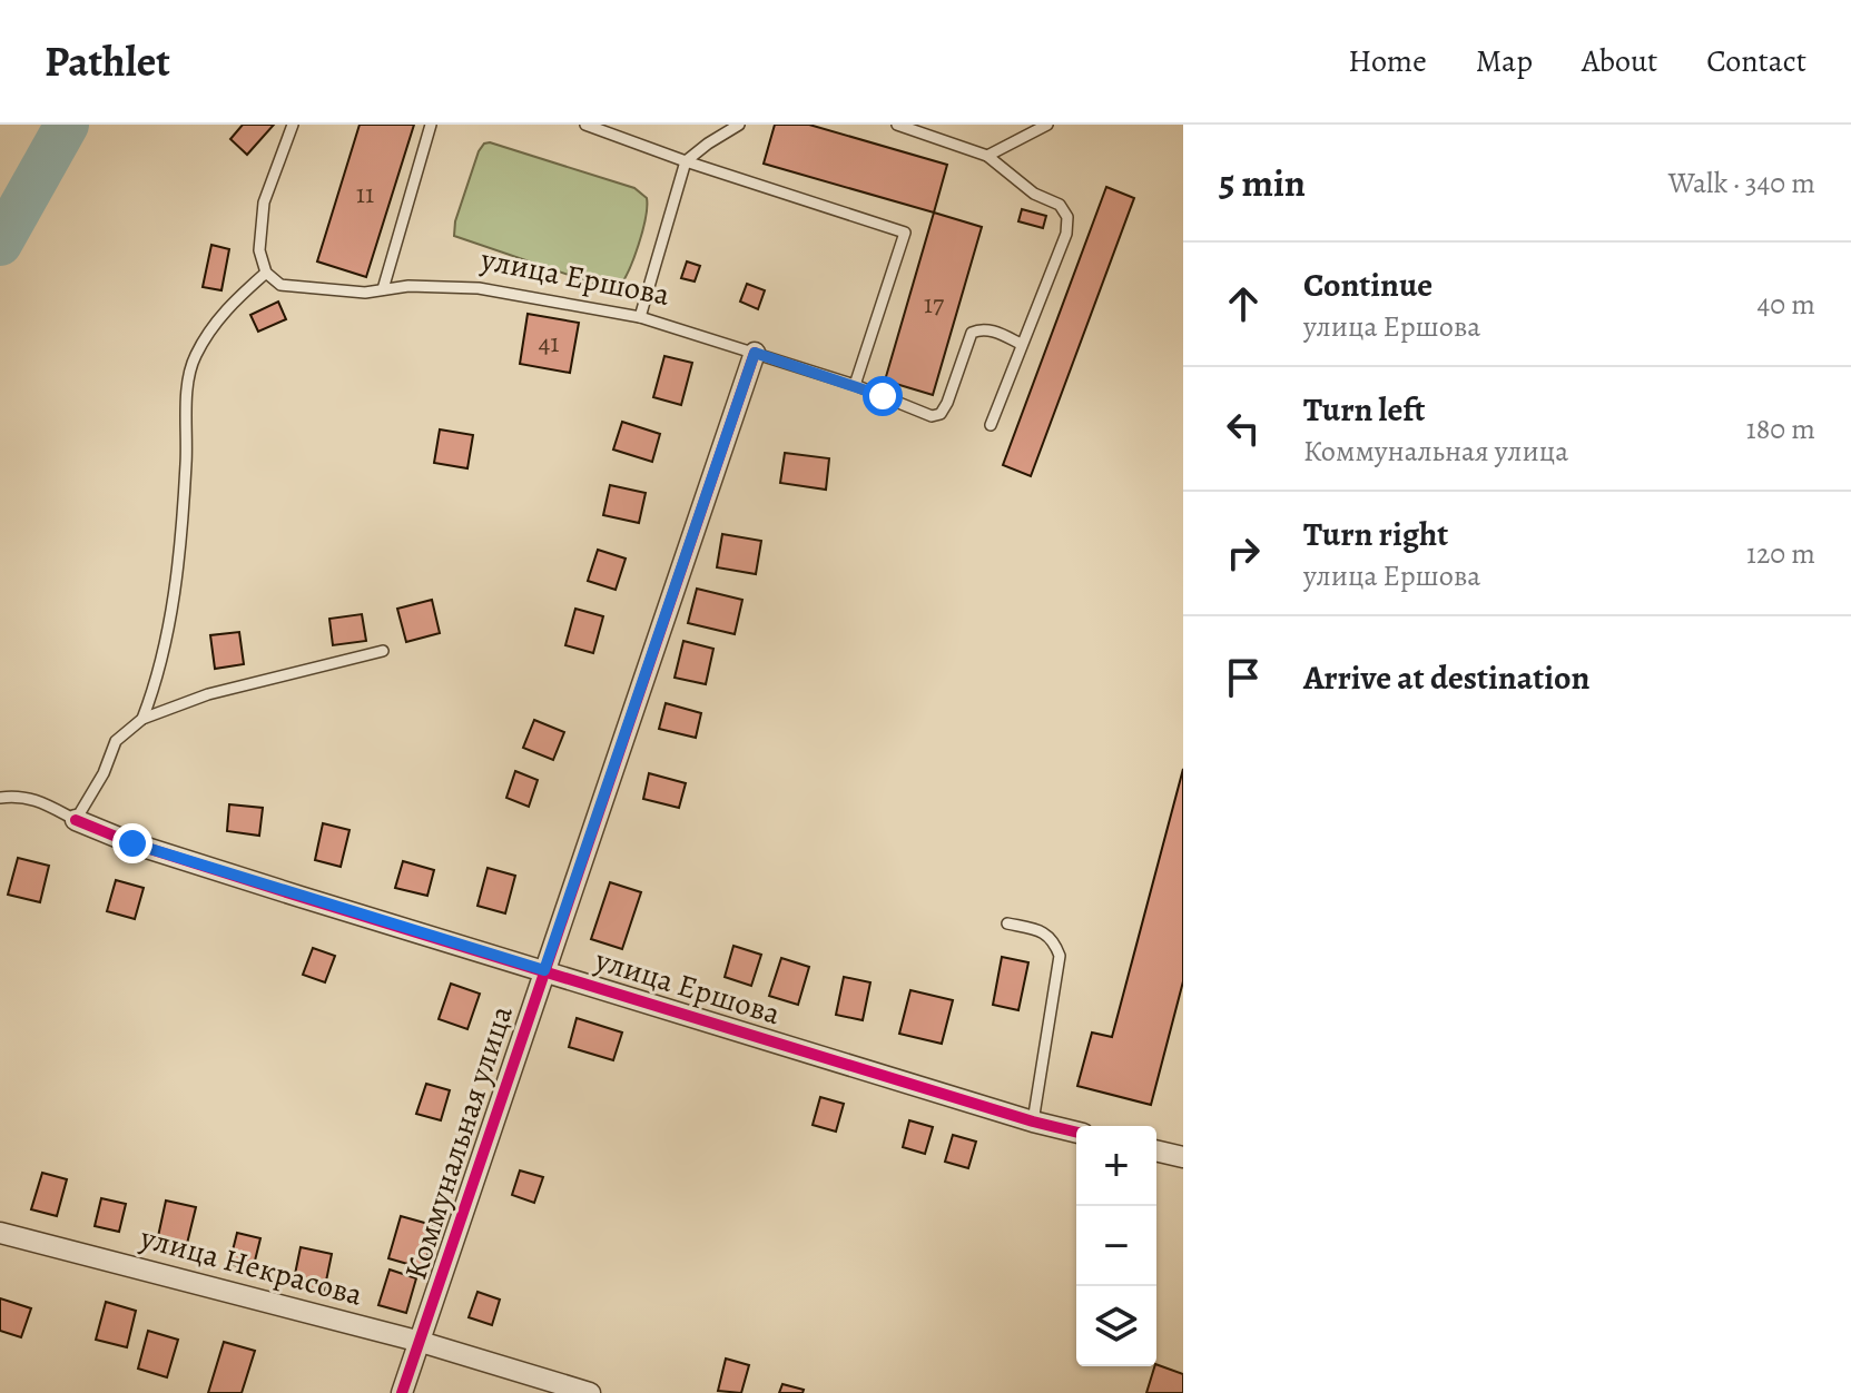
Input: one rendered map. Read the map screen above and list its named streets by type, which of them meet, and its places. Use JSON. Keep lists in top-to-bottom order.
{
  "streets": {
    "street": ["улица Ершова", "Коммунальная улица", "улица Некрасова"]
  },
  "crossings": [
    ["улица Ершова", "Коммунальная улица"],
    ["Коммунальная улица", "улица Некрасова"]
  ],
  "house_numbers": ["11", "17", "41"],
  "page": {
    "header": "Pathlet",
    "nav": [
      "Home",
      "Map",
      "About",
      "Contact"
    ],
    "heading": ["5 min", "Walk · 340 m"],
    "list": [
      ["Continue", "улица Ершова", "40 m"],
      ["Turn left", "Коммунальная улица", "180 m"],
      ["Turn right", "улица Ершова", "120 m"],
      "Arrive at destination"
    ],
    "map_buttons": ["+", "−"]
  }
}
